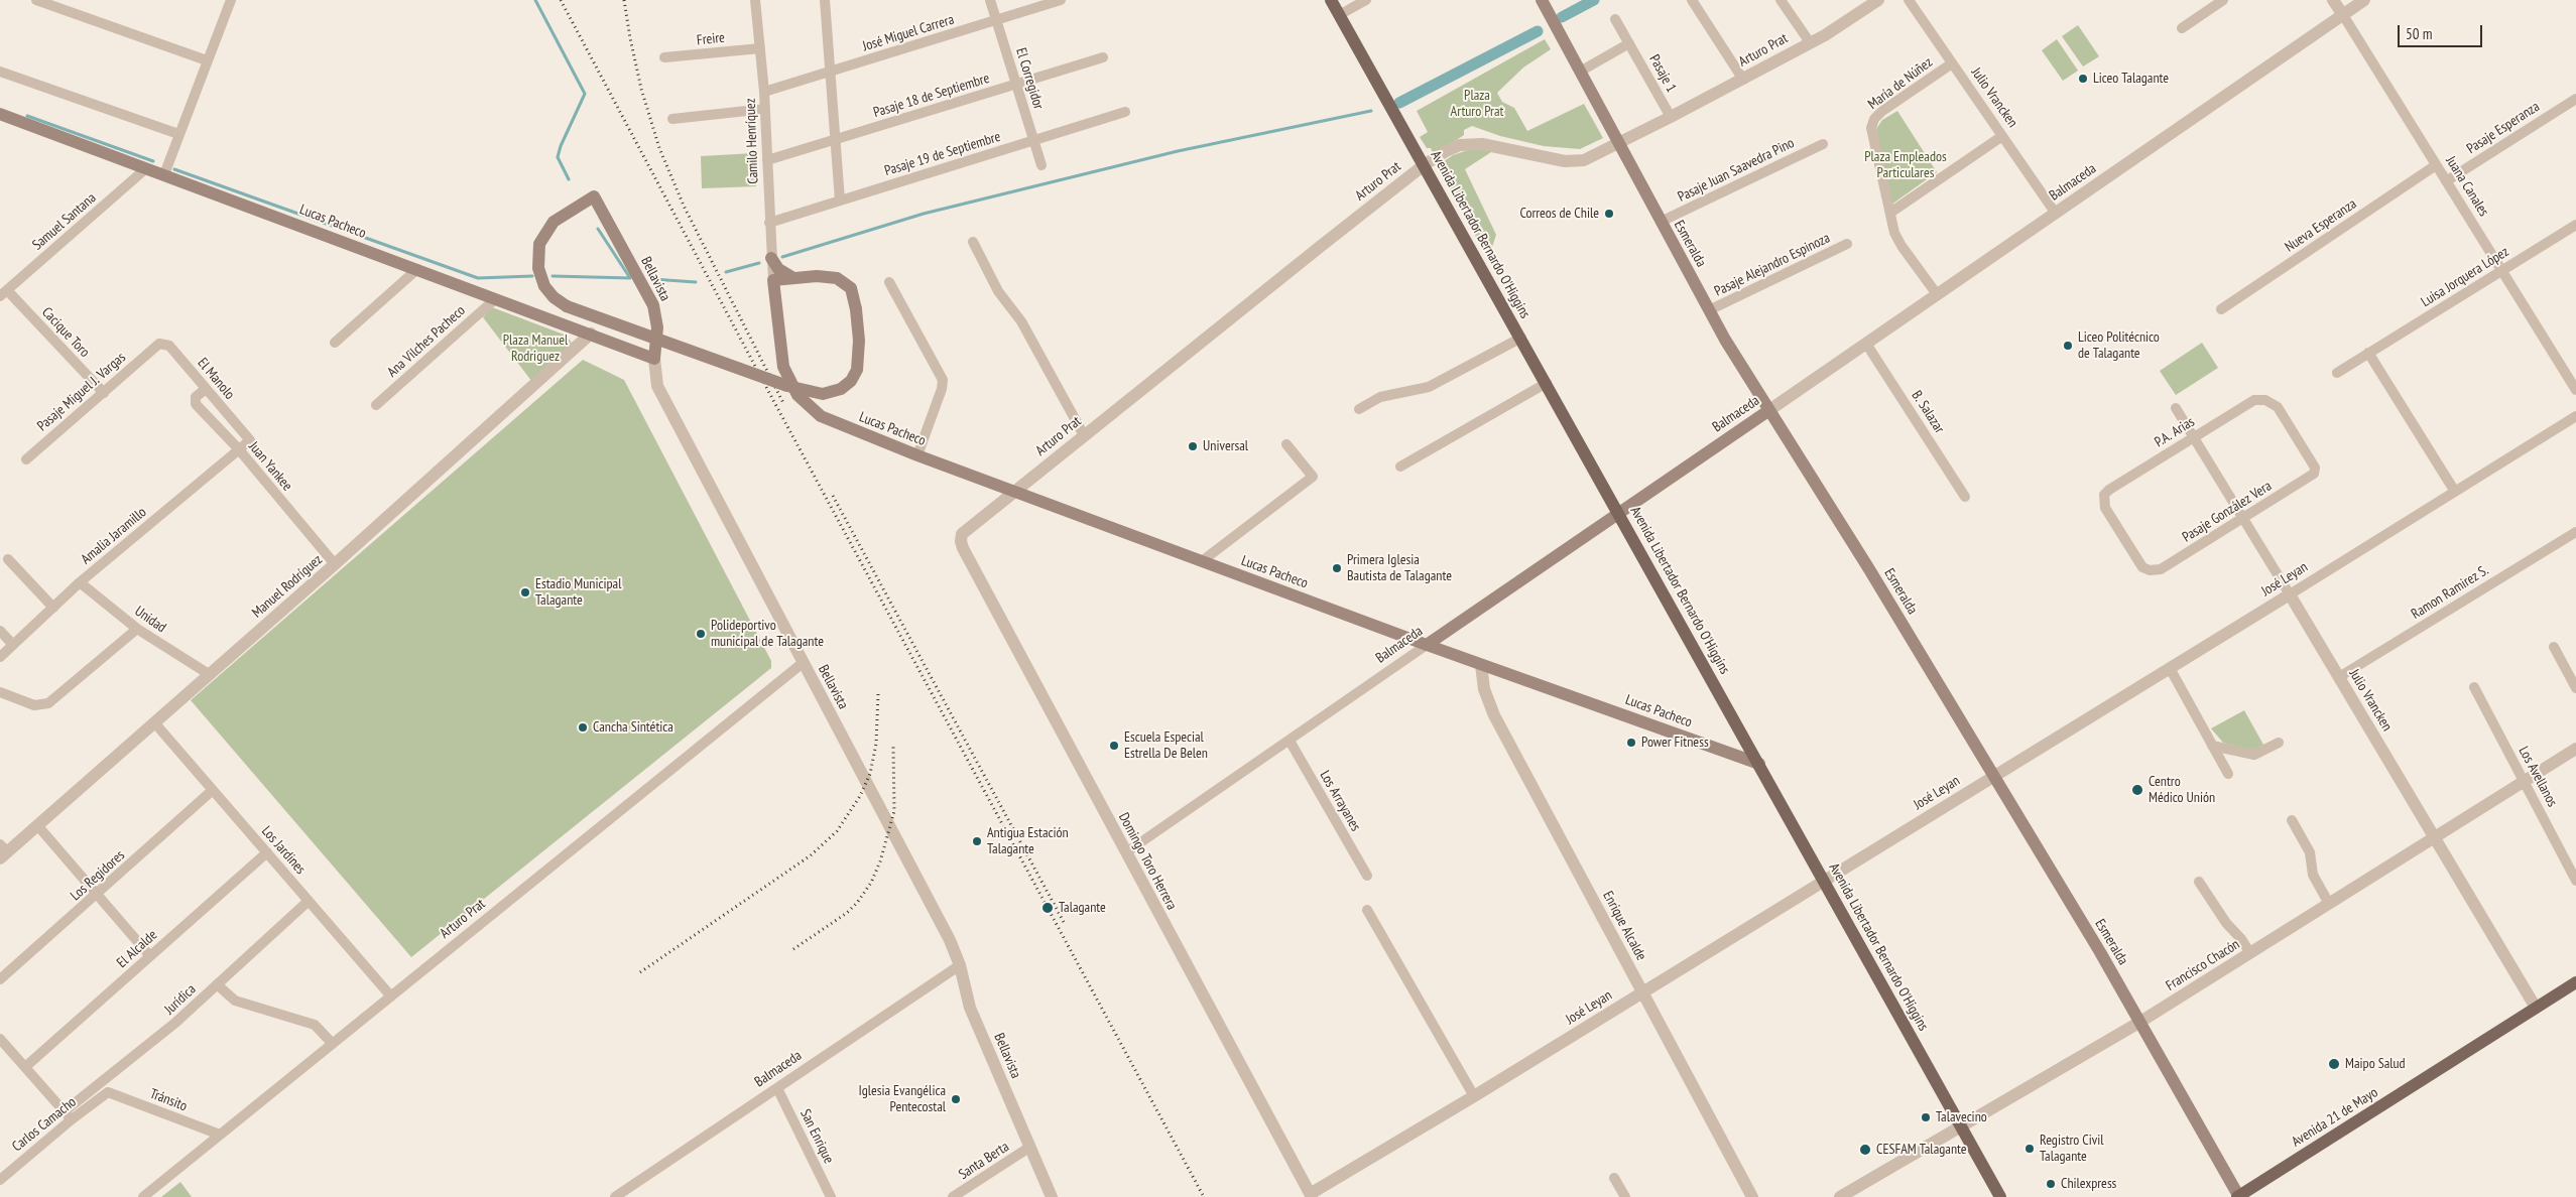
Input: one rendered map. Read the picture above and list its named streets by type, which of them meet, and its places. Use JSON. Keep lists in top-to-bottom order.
{
  "streets": {
    "main road": [
      "Balmaceda",
      "Lucas Pacheco",
      "Avenida Libertador Bernardo O'Higgins",
      "Esmeralda",
      "Bellavista",
      "Avenida 21 de Mayo"
    ],
    "street": [
      "José Miguel Carrera",
      "Freire",
      "Arturo Prat",
      "Pasaje 1",
      "El Corregidor",
      "María de Núñez",
      "Pasaje 18 de Septiembre",
      "Julio Vrancken",
      "Pasaje Esperanza",
      "Camilo Henríquez",
      "Pasaje 19 de Septiembre",
      "Pasaje Juan Saavedra Pino",
      "Juana Canales",
      "Samuel Santana",
      "Nueva Esperanza",
      "Pasaje Alejandro Espinoza",
      "Luisa Jorquera López",
      "Cacique Toro",
      "Ana Vilches Pacheco",
      "El Manolo",
      "Pasaje Miguel J. Vargas",
      "B. Salazar",
      "P.A. Arias",
      "Juan Yankee",
      "Pasaje González Vera",
      "Amalia Jaramillo",
      "José Leyan",
      "Manuel Rodríguez",
      "Ramon Ramirez S.",
      "Unidad",
      "Los Avellanos",
      "Los Arrayanes",
      "Los Jardines",
      "Domingo Toro Herrera",
      "Los Regidores",
      "Enrique Alcalde",
      "El Alcalde",
      "Francisco Chacón",
      "Jurídica",
      "Tránsito",
      "Carlos Camacho",
      "San Enrique",
      "Santa Berta"
    ]
  },
  "crossings": [
    ["José Miguel Carrera", "El Corregidor"],
    ["José Miguel Carrera", "Camilo Henríquez"],
    ["Freire", "Camilo Henríquez"],
    ["Arturo Prat", "Pasaje 1"],
    ["Arturo Prat", "Lucas Pacheco"],
    ["Arturo Prat", "Avenida Libertador Bernardo O'Higgins"],
    ["Arturo Prat", "Esmeralda"],
    ["Arturo Prat", "Bellavista"],
    ["Arturo Prat", "Los Jardines"],
    ["Arturo Prat", "Domingo Toro Herrera"],
    ["Arturo Prat", "Tránsito"],
    ["El Corregidor", "Pasaje 18 de Septiembre"],
    ["El Corregidor", "Pasaje 19 de Septiembre"],
    ["María de Núñez", "Julio Vrancken"],
    ["María de Núñez", "Balmaceda"],
    ["Pasaje 18 de Septiembre", "Camilo Henríquez"],
    ["Julio Vrancken", "Balmaceda"],
    ["Julio Vrancken", "P.A. Arias"],
    ["Julio Vrancken", "Pasaje González Vera"],
    ["Julio Vrancken", "José Leyan"],
    ["Julio Vrancken", "Ramon Ramirez S."],
    ["Julio Vrancken", "Francisco Chacón"],
    ["Julio Vrancken", "Avenida 21 de Mayo"],
    ["Pasaje Esperanza", "Juana Canales"],
    ["Camilo Henríquez", "Pasaje 19 de Septiembre"],
    ["Camilo Henríquez", "Lucas Pacheco"],
    ["Pasaje Juan Saavedra Pino", "Esmeralda"],
    ["Balmaceda", "Juana Canales"],
    ["Balmaceda", "Lucas Pacheco"],
    ["Balmaceda", "Avenida Libertador Bernardo O'Higgins"],
    ["Balmaceda", "Esmeralda"],
    ["Balmaceda", "Bellavista"],
    ["Balmaceda", "B. Salazar"],
    ["Balmaceda", "Los Arrayanes"],
    ["Balmaceda", "Domingo Toro Herrera"],
    ["Balmaceda", "San Enrique"],
    ["Juana Canales", "Nueva Esperanza"],
    ["Juana Canales", "Luisa Jorquera López"],
    ["Samuel Santana", "Lucas Pacheco"],
    ["Samuel Santana", "Cacique Toro"],
    ["Lucas Pacheco", "Avenida Libertador Bernardo O'Higgins"],
    ["Lucas Pacheco", "Bellavista"],
    ["Lucas Pacheco", "Ana Vilches Pacheco"],
    ["Lucas Pacheco", "Manuel Rodríguez"],
    ["Lucas Pacheco", "Enrique Alcalde"],
    ["Avenida Libertador Bernardo O'Higgins", "José Leyan"],
    ["Avenida Libertador Bernardo O'Higgins", "Francisco Chacón"],
    ["Esmeralda", "Pasaje Alejandro Espinoza"],
    ["Esmeralda", "José Leyan"],
    ["Esmeralda", "Francisco Chacón"],
    ["Esmeralda", "Avenida 21 de Mayo"],
    ["Bellavista", "Santa Berta"],
    ["Cacique Toro", "Pasaje Miguel J. Vargas"],
    ["El Manolo", "Pasaje Miguel J. Vargas"],
    ["El Manolo", "Juan Yankee"],
    ["El Manolo", "Amalia Jaramillo"],
    ["P.A. Arias", "Pasaje González Vera"],
    ["Juan Yankee", "Amalia Jaramillo"],
    ["Juan Yankee", "Manuel Rodríguez"],
    ["Amalia Jaramillo", "Unidad"],
    ["José Leyan", "Domingo Toro Herrera"],
    ["José Leyan", "Enrique Alcalde"],
    ["Manuel Rodríguez", "Unidad"],
    ["Manuel Rodríguez", "Los Jardines"],
    ["Los Avellanos", "Francisco Chacón"],
    ["Los Jardines", "Los Regidores"],
    ["Los Jardines", "El Alcalde"],
    ["Los Jardines", "Jurídica"],
    ["Tránsito", "Carlos Camacho"]
  ],
  "parks": ["Plaza Arturo Prat", "Plaza Empleados Particulares", "Plaza Manuel Rodriguez"],
  "places": [
    "Liceo Talagante",
    "Correos de Chile",
    "Liceo Politécnico de Talagante",
    "Universal",
    "Primera Iglesia Bautista de Talagante",
    "Estadio Municipal Talagante",
    "Polideportivo municipal de Talagante",
    "Cancha Sintética",
    "Power Fitness",
    "Escuela Especial Estrella De Belen",
    "Centro Médico Unión",
    "Antigua Estación Talagante",
    "Talagante",
    "Maipo Salud",
    "Iglesia Evangélica Pentecostal",
    "Talavecino",
    "Registro Civil Talagante",
    "CESFAM Talagante",
    "Chilexpress"
  ],
  "scale_bar": "50 m"
}
